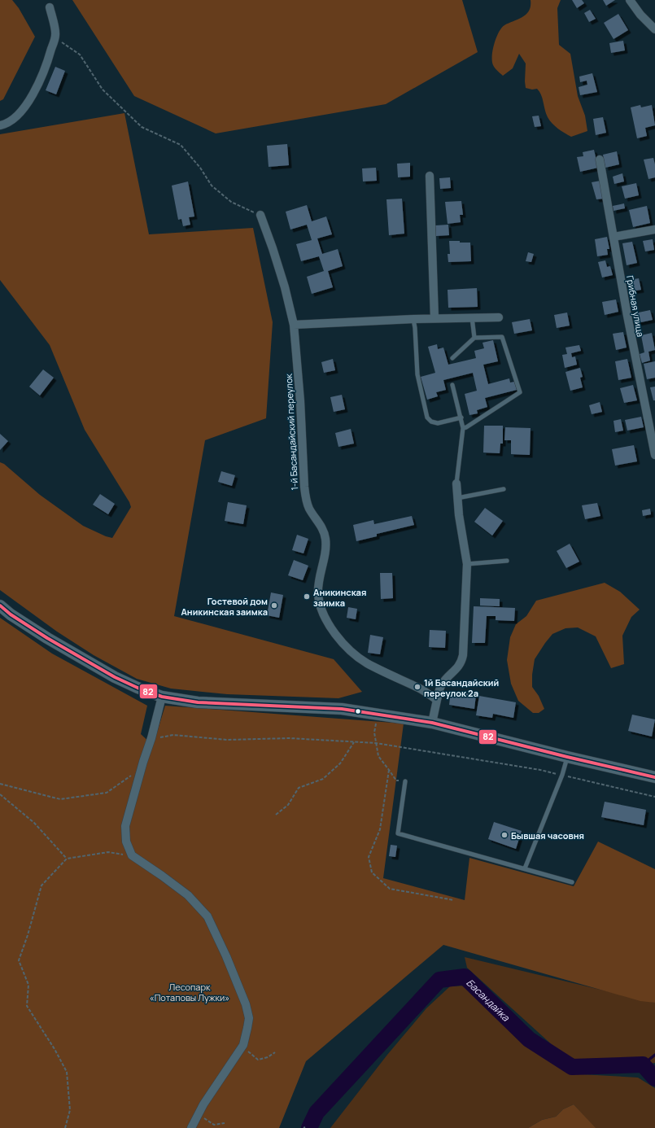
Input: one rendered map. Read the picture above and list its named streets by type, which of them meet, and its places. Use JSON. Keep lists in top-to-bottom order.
{
  "streets": {
    "street": ["Грибная улица", "1-й Басандайский переулок"]
  },
  "water": ["Басандайка"],
  "parks": ["Лесопарк «Потаповы Лужки»"],
  "places": [
    "Аникинская заимка",
    "Гостевой дом Аникинская заимка",
    "1й Басандайский переулок 2а",
    "Бывшая часовня"
  ],
  "lines": ["transit line 82"]
}
